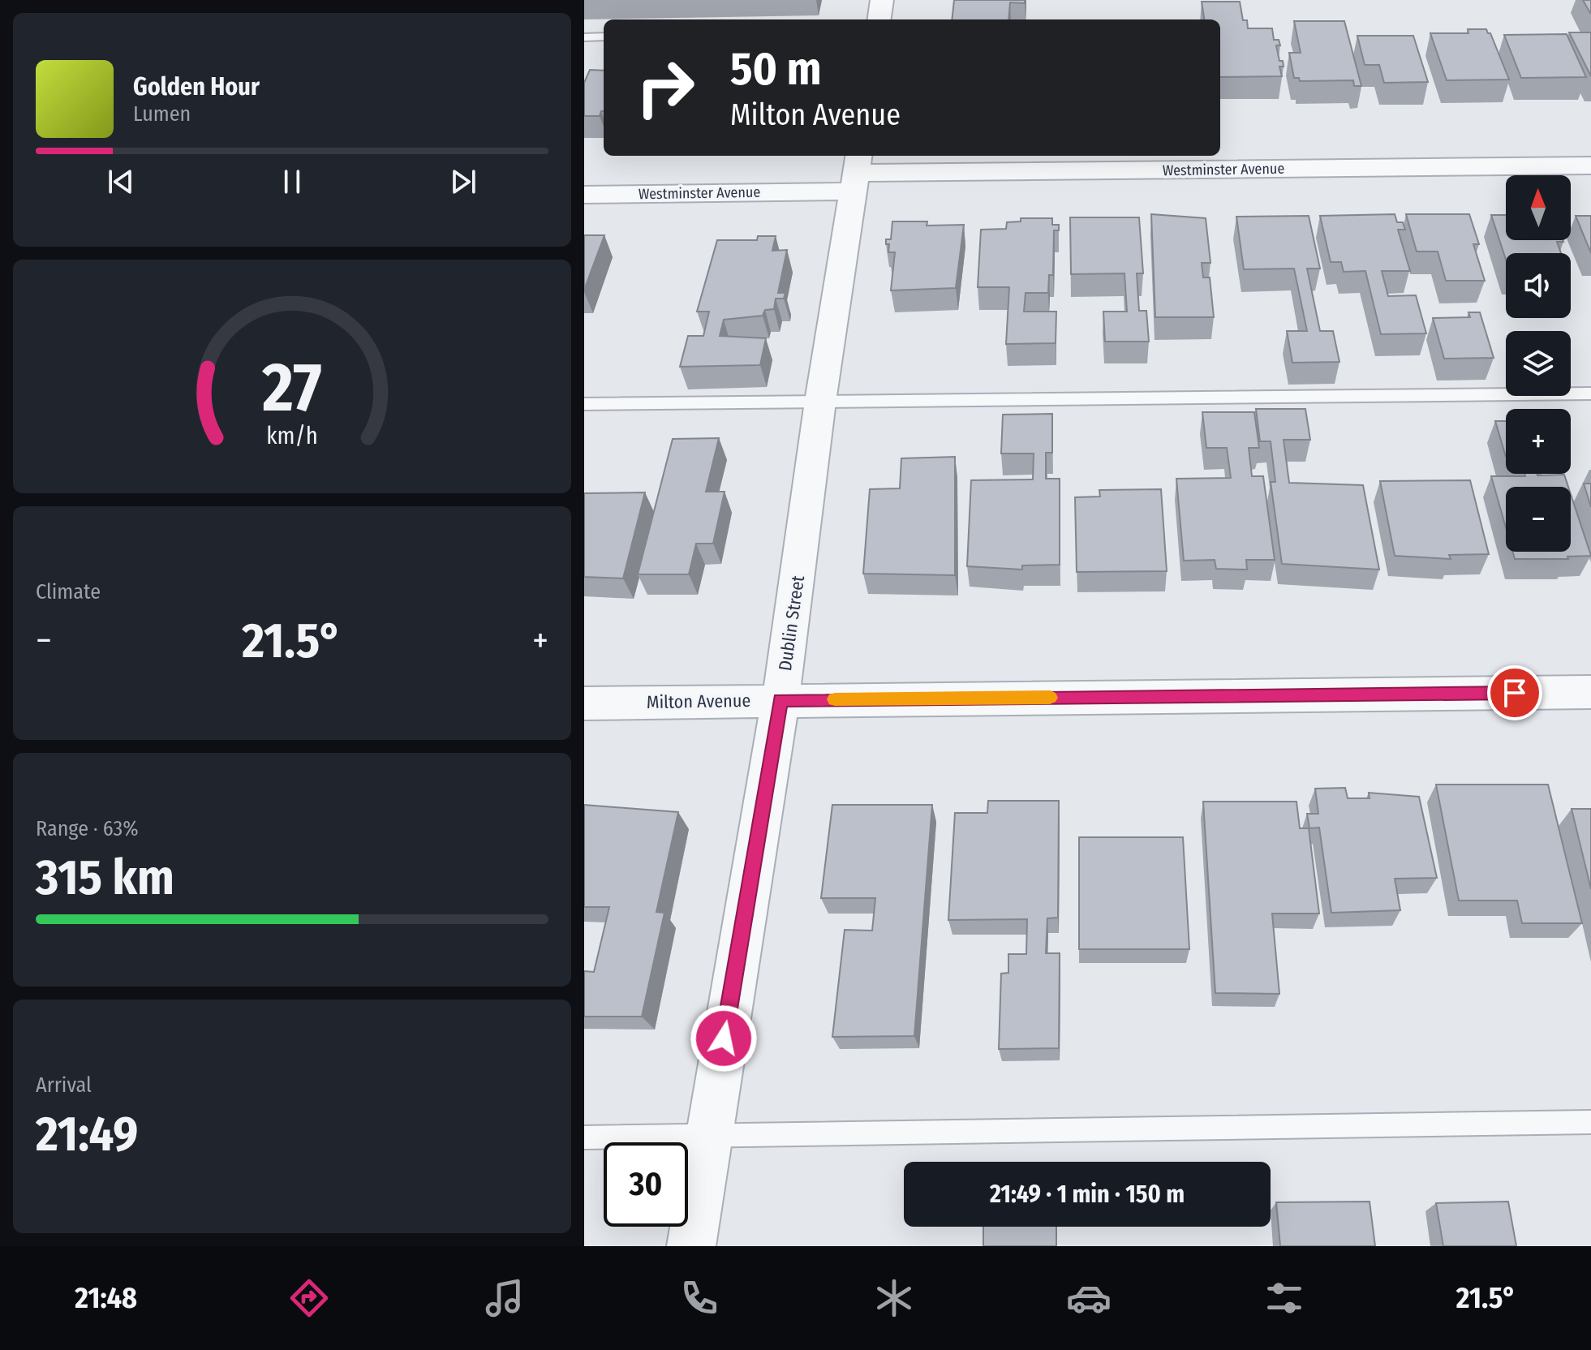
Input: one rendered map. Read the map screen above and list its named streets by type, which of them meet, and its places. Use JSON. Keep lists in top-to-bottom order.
{
  "streets": {
    "street": ["Westminster Avenue", "Dublin Street", "Milton Avenue"]
  },
  "crossings": [
    ["Westminster Avenue", "Dublin Street"],
    ["Dublin Street", "Milton Avenue"]
  ],
  "north": "top",
  "page": {
    "turn": ["50 m", "Milton Avenue"],
    "song": ["Golden Hour", "Lumen"],
    "map_buttons": ["+", "−"],
    "tile": [
      "Climate",
      ["Range · 63%", "315 km"],
      ["Arrival", "21:49"]
    ],
    "heat": ["−", "21.5°", "+"],
    "limit": "30",
    "trip": "21:49 · 1 min · 150 m",
    "tabs": ["21:48", "21.5°"],
    "gauge": ["27", "km/h"]
  }
}
